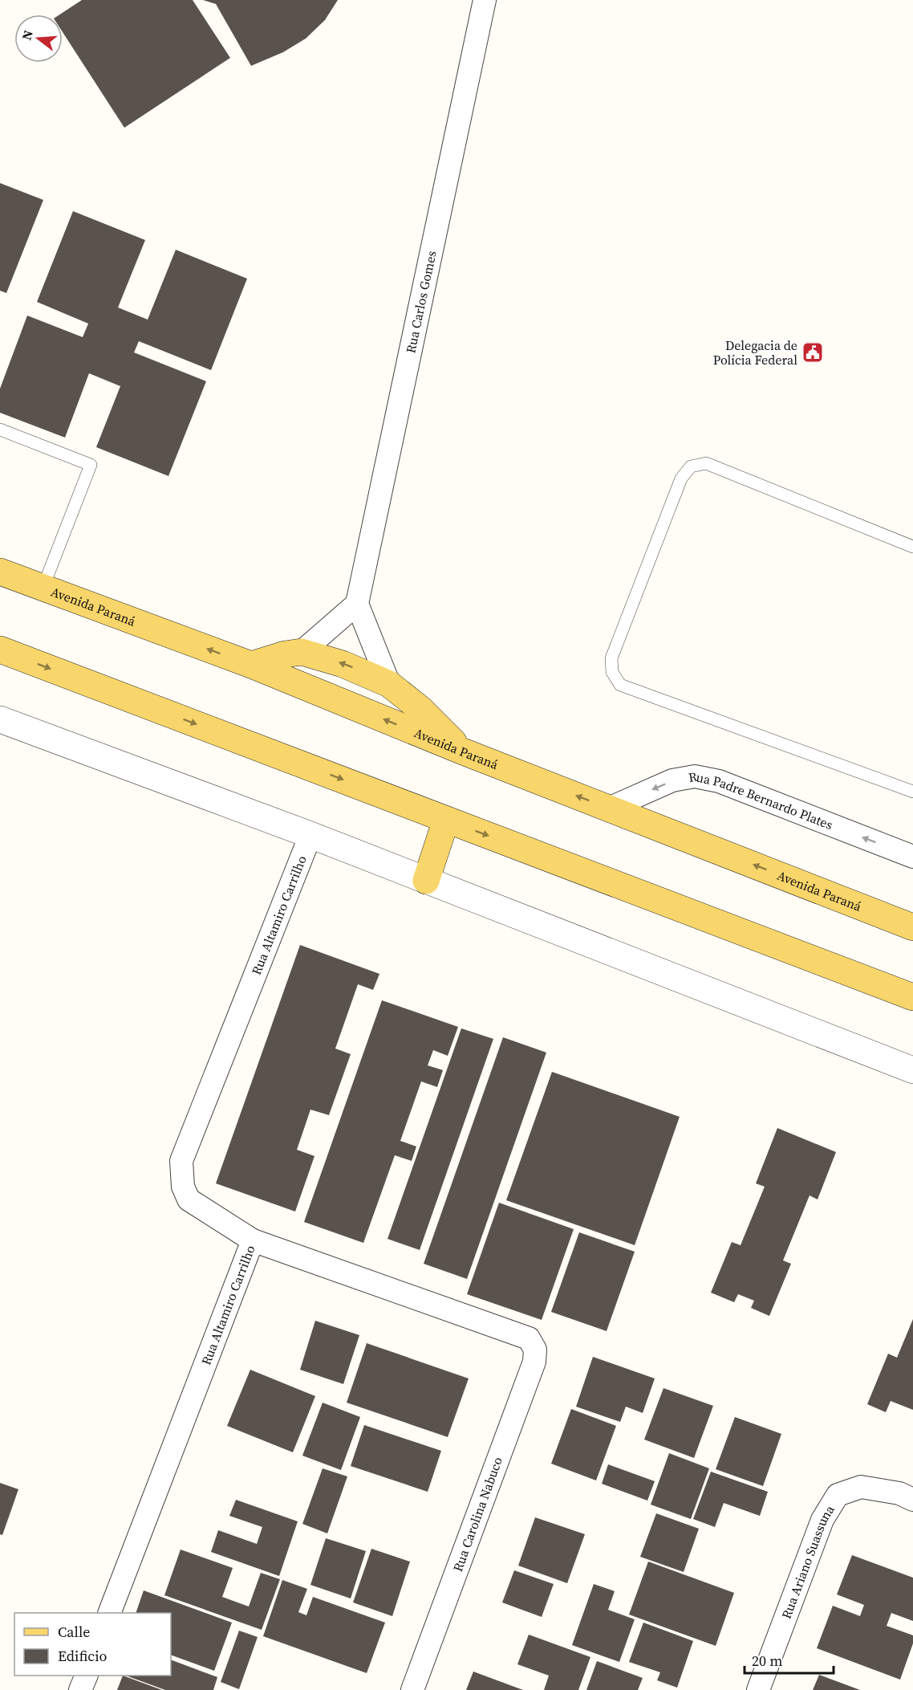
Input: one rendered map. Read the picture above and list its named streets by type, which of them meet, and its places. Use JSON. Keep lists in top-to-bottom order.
{
  "streets": {
    "main road": ["Avenida Paraná"],
    "street": [
      "Rua Carlos Gomes",
      "Rua Padre Bernardo Plates",
      "Rua Altamiro Carrilho",
      "Rua Carolina Nabuco",
      "Rua Ariano Suassuna"
    ]
  },
  "crossings": [
    ["Avenida Paraná", "Rua Padre Bernardo Plates"],
    ["Rua Altamiro Carrilho", "Rua Carolina Nabuco"]
  ],
  "places": {
    "public building": ["Delegacia de Polícia Federal"]
  },
  "legend": ["Calle", "Edificio"],
  "scale_bar": "20 m",
  "north": "left"
}
